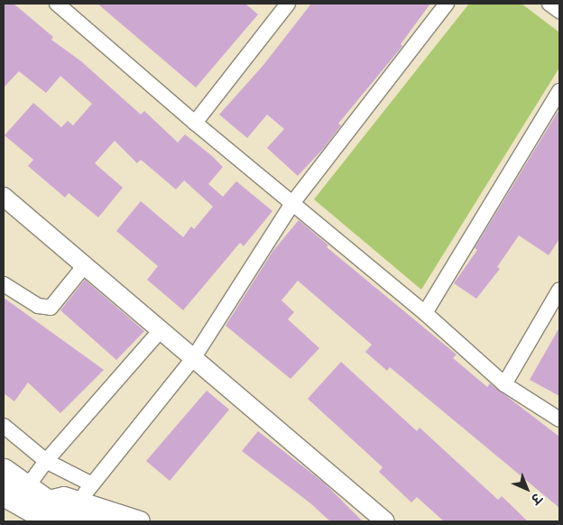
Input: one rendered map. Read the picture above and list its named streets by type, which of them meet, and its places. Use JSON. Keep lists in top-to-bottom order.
{
  "north": "bottom right"
}
